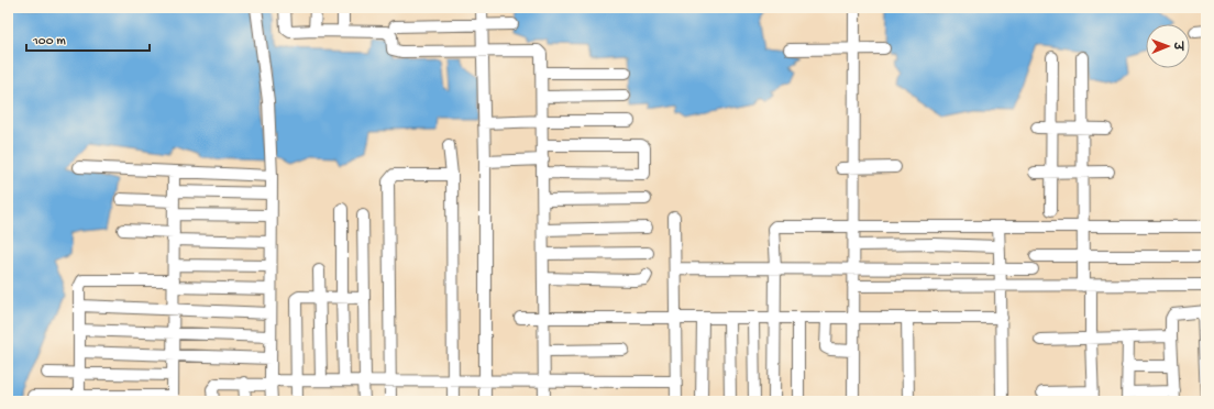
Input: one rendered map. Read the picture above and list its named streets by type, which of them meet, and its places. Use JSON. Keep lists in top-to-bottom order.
{
  "scale_bar": "100 m",
  "north": "right"
}
